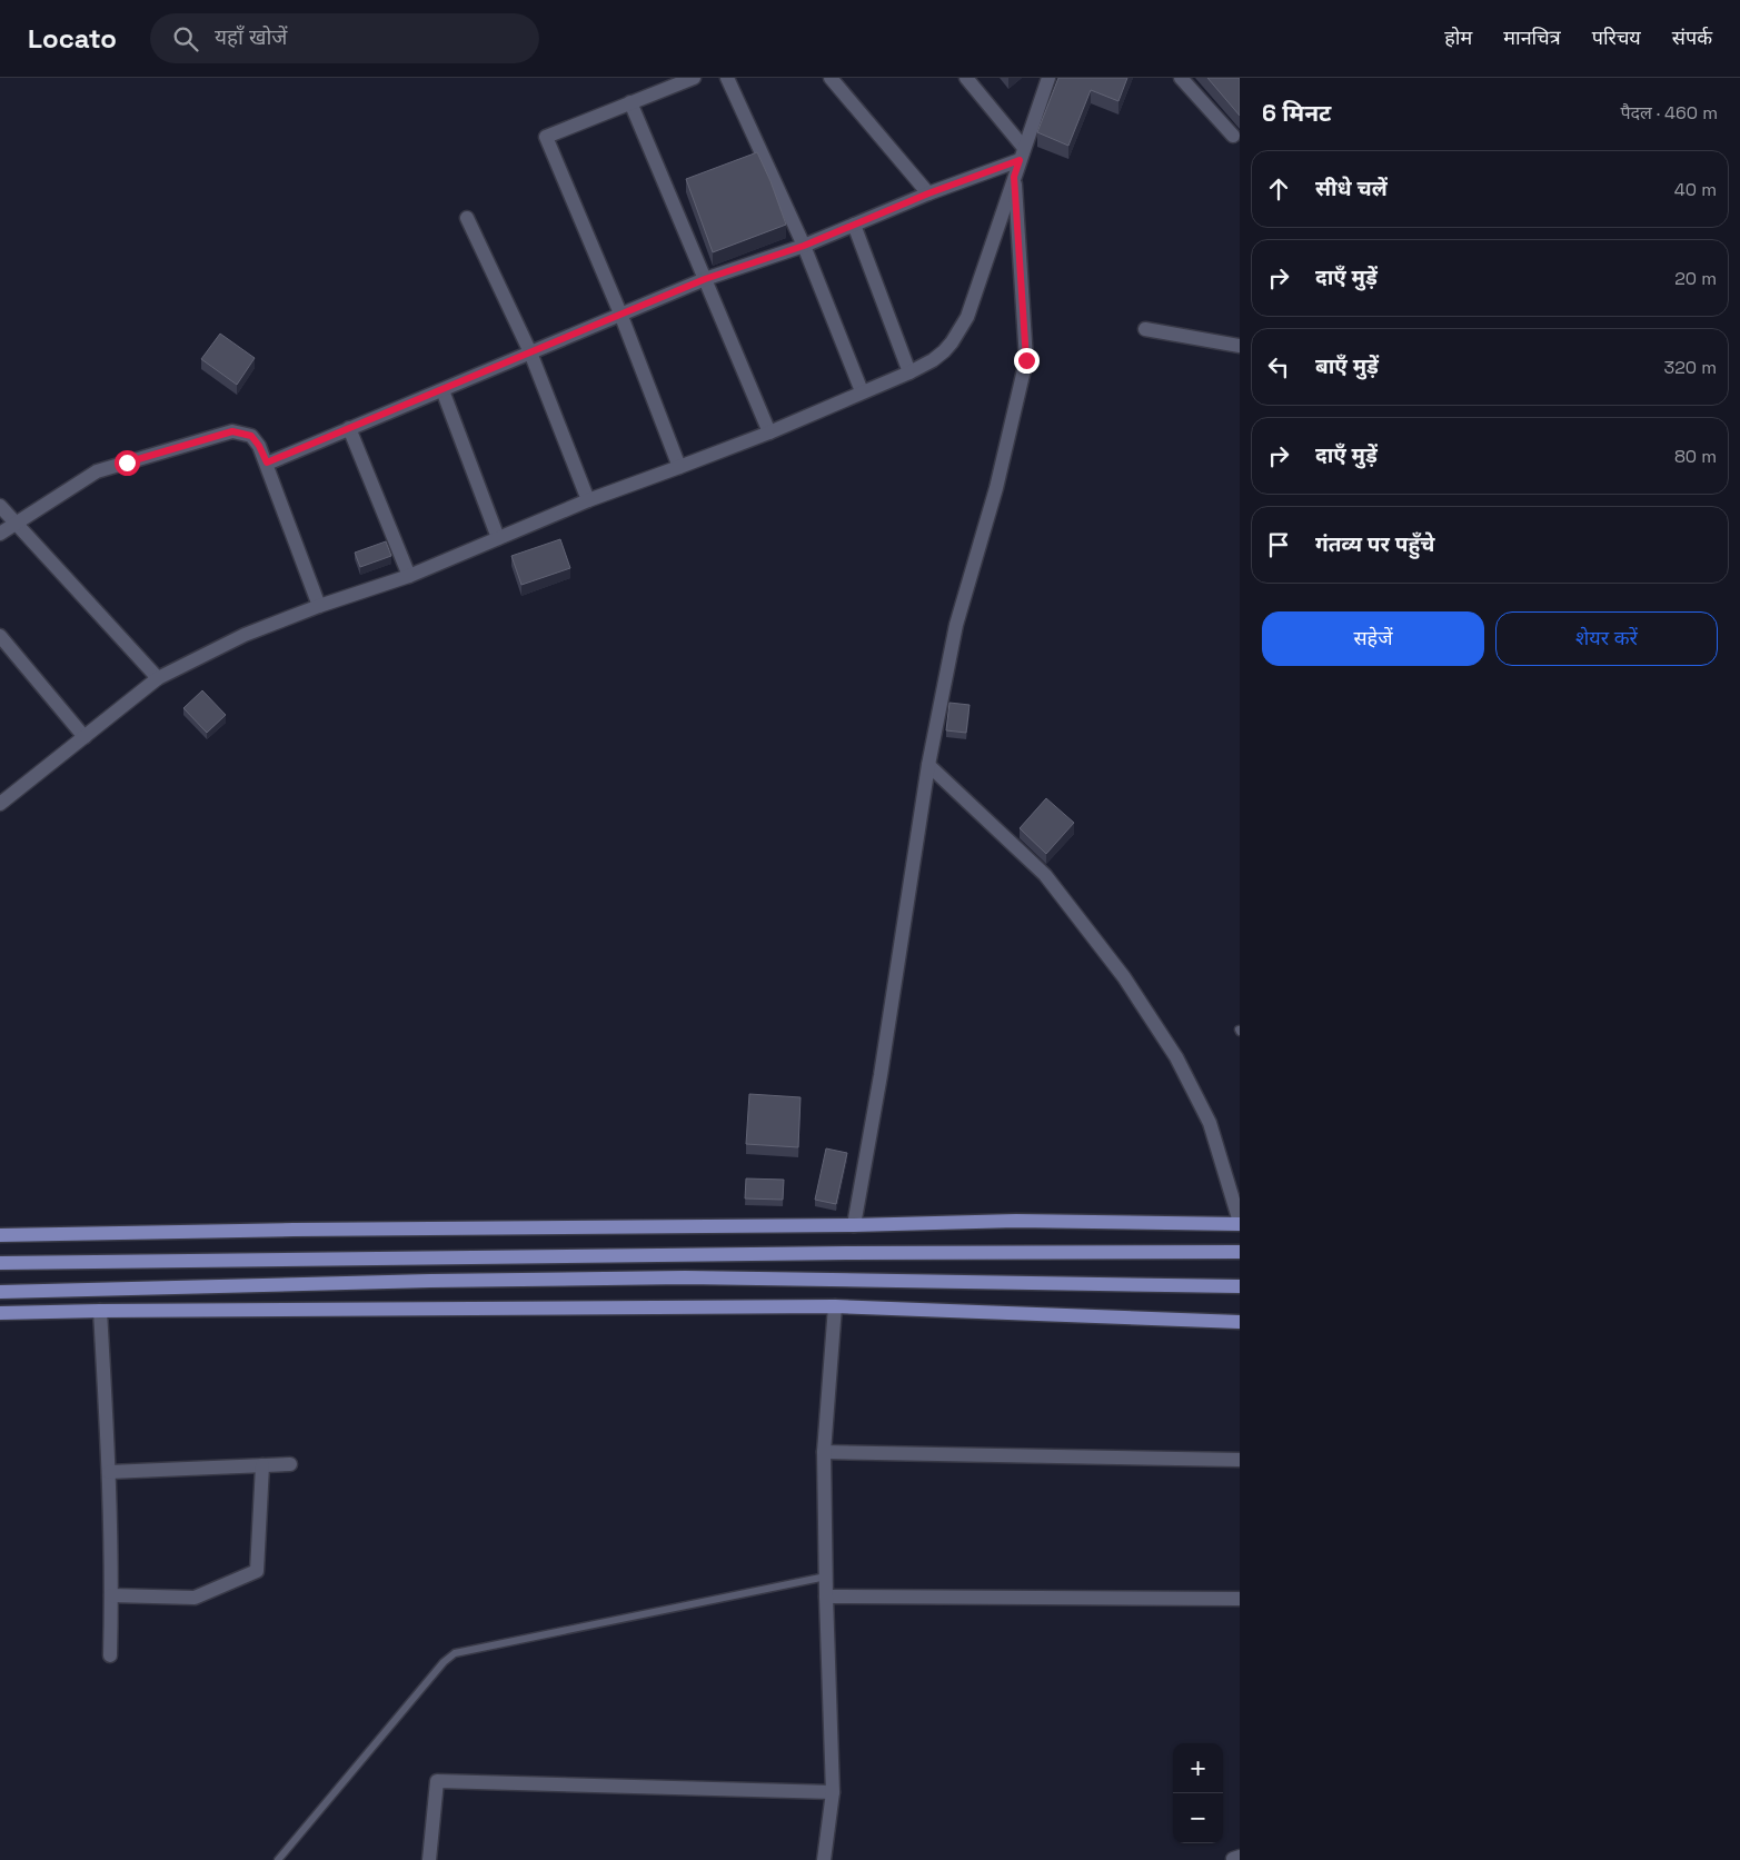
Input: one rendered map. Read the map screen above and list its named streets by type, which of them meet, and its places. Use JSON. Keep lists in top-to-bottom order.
{
  "page": {
    "header": "Locato",
    "search": "यहाँ खोजें",
    "nav": [
      "होम",
      "मानचित्र",
      "परिचय",
      "संपर्क"
    ],
    "heading": ["6 मिनट", "पैदल · 460 m"],
    "list": [
      ["सीधे चलें", "40 m"],
      ["दाएँ मुड़ें", "20 m"],
      ["बाएँ मुड़ें", "320 m"],
      ["दाएँ मुड़ें", "80 m"],
      "गंतव्य पर पहुँचे"
    ],
    "buttons": ["सहेजें", "शेयर करें"],
    "map_buttons": ["+", "−"]
  }
}
